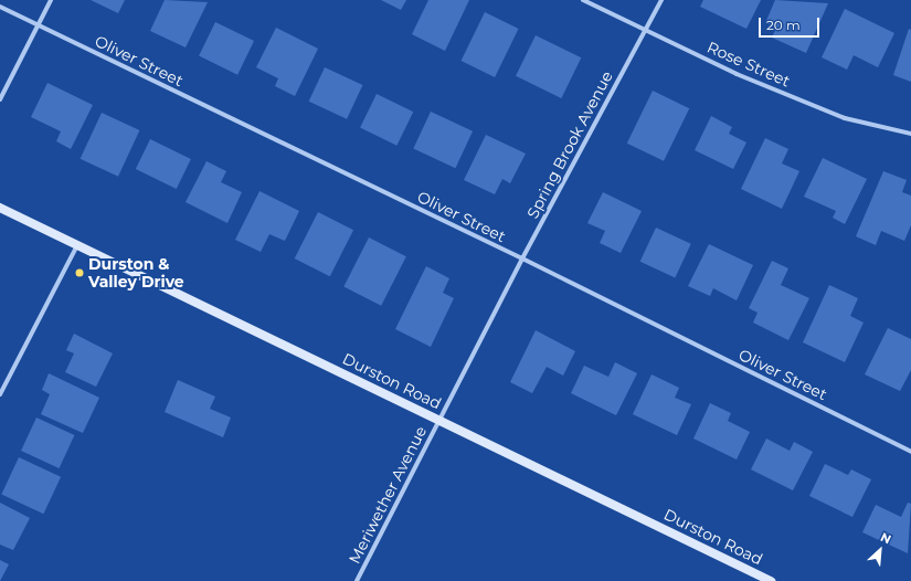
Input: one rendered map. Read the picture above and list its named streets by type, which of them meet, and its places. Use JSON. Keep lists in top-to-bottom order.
{
  "streets": {
    "main road": ["Durston Road"],
    "street": [
      "Oliver Street",
      "Rose Street",
      "Spring Brook Avenue",
      "Meriwether Avenue"
    ]
  },
  "crossings": [
    ["Oliver Street", "Spring Brook Avenue"],
    ["Rose Street", "Spring Brook Avenue"],
    ["Spring Brook Avenue", "Durston Road"],
    ["Spring Brook Avenue", "Meriwether Avenue"],
    ["Durston Road", "Meriwether Avenue"]
  ],
  "places": ["Durston & Valley Drive"],
  "scale_bar": "20 m",
  "north": "top right"
}
